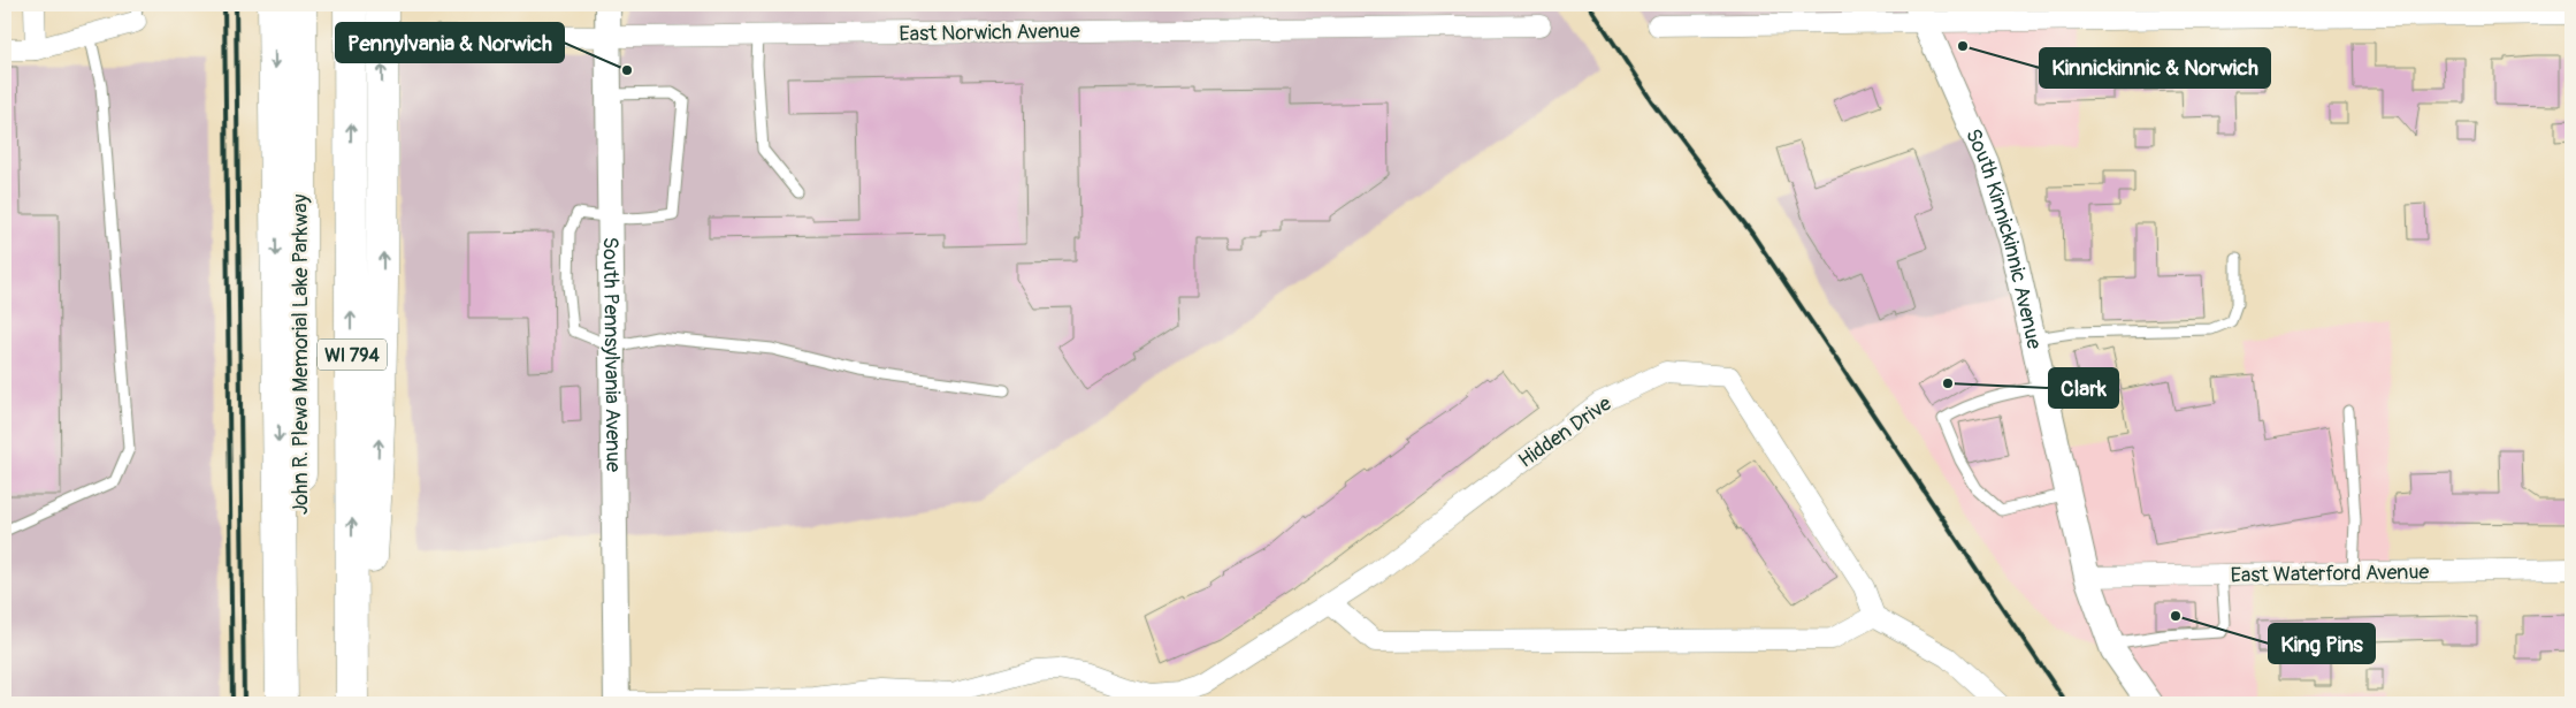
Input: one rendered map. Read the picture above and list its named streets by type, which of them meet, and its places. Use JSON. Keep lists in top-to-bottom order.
{
  "streets": {
    "main road": ["John R. Plewa Memorial Lake Parkway", "WI 794"],
    "street": [
      "East Norwich Avenue",
      "South Kinnickinnic Avenue",
      "South Pennsylvania Avenue",
      "Hidden Drive",
      "East Waterford Avenue"
    ]
  },
  "crossings": [
    ["East Norwich Avenue", "South Pennsylvania Avenue"],
    ["South Kinnickinnic Avenue", "East Waterford Avenue"],
    ["South Pennsylvania Avenue", "Hidden Drive"]
  ],
  "places": [
    "Kinnickinnic & Norwich",
    "Pennylvania & Norwich",
    "Clark",
    "King Pins"
  ]
}
